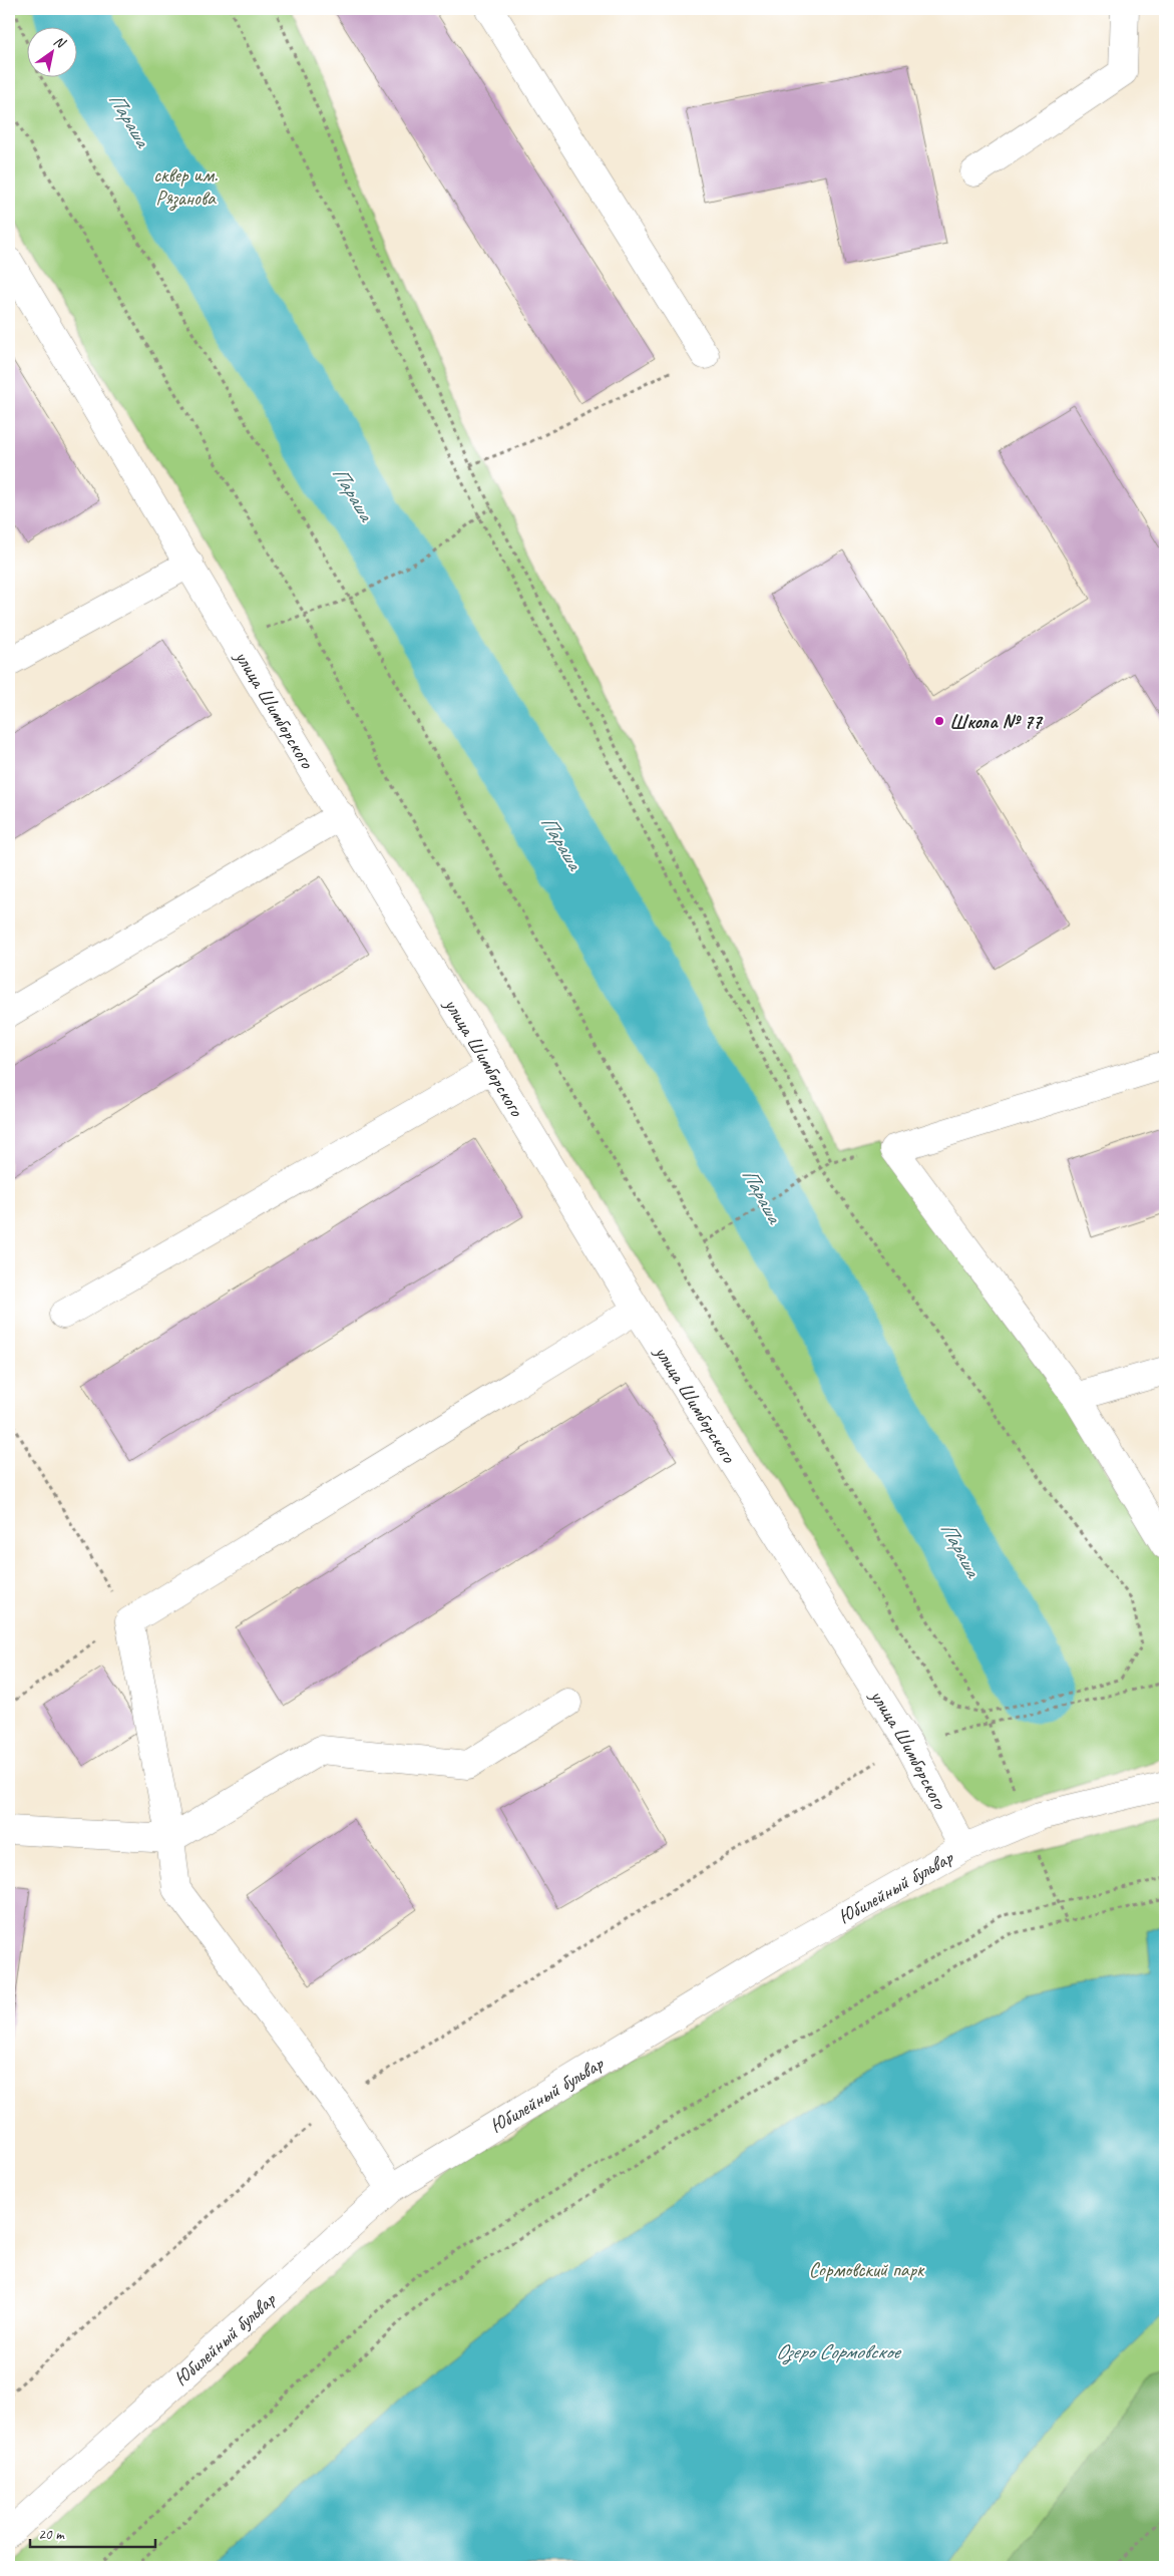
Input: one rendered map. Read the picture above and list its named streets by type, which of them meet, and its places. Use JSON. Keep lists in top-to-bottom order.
{
  "streets": {
    "street": ["улица Шимборского", "Юбилейный бульвар"]
  },
  "crossings": [
    ["улица Шимборского", "Юбилейный бульвар"]
  ],
  "water": ["Параша", "Озеро Сормовское"],
  "parks": ["сквер им. Рязанова", "Сормовский парк"],
  "places": ["Школа № 77"],
  "scale_bar": "20 m",
  "north": "top right"
}
